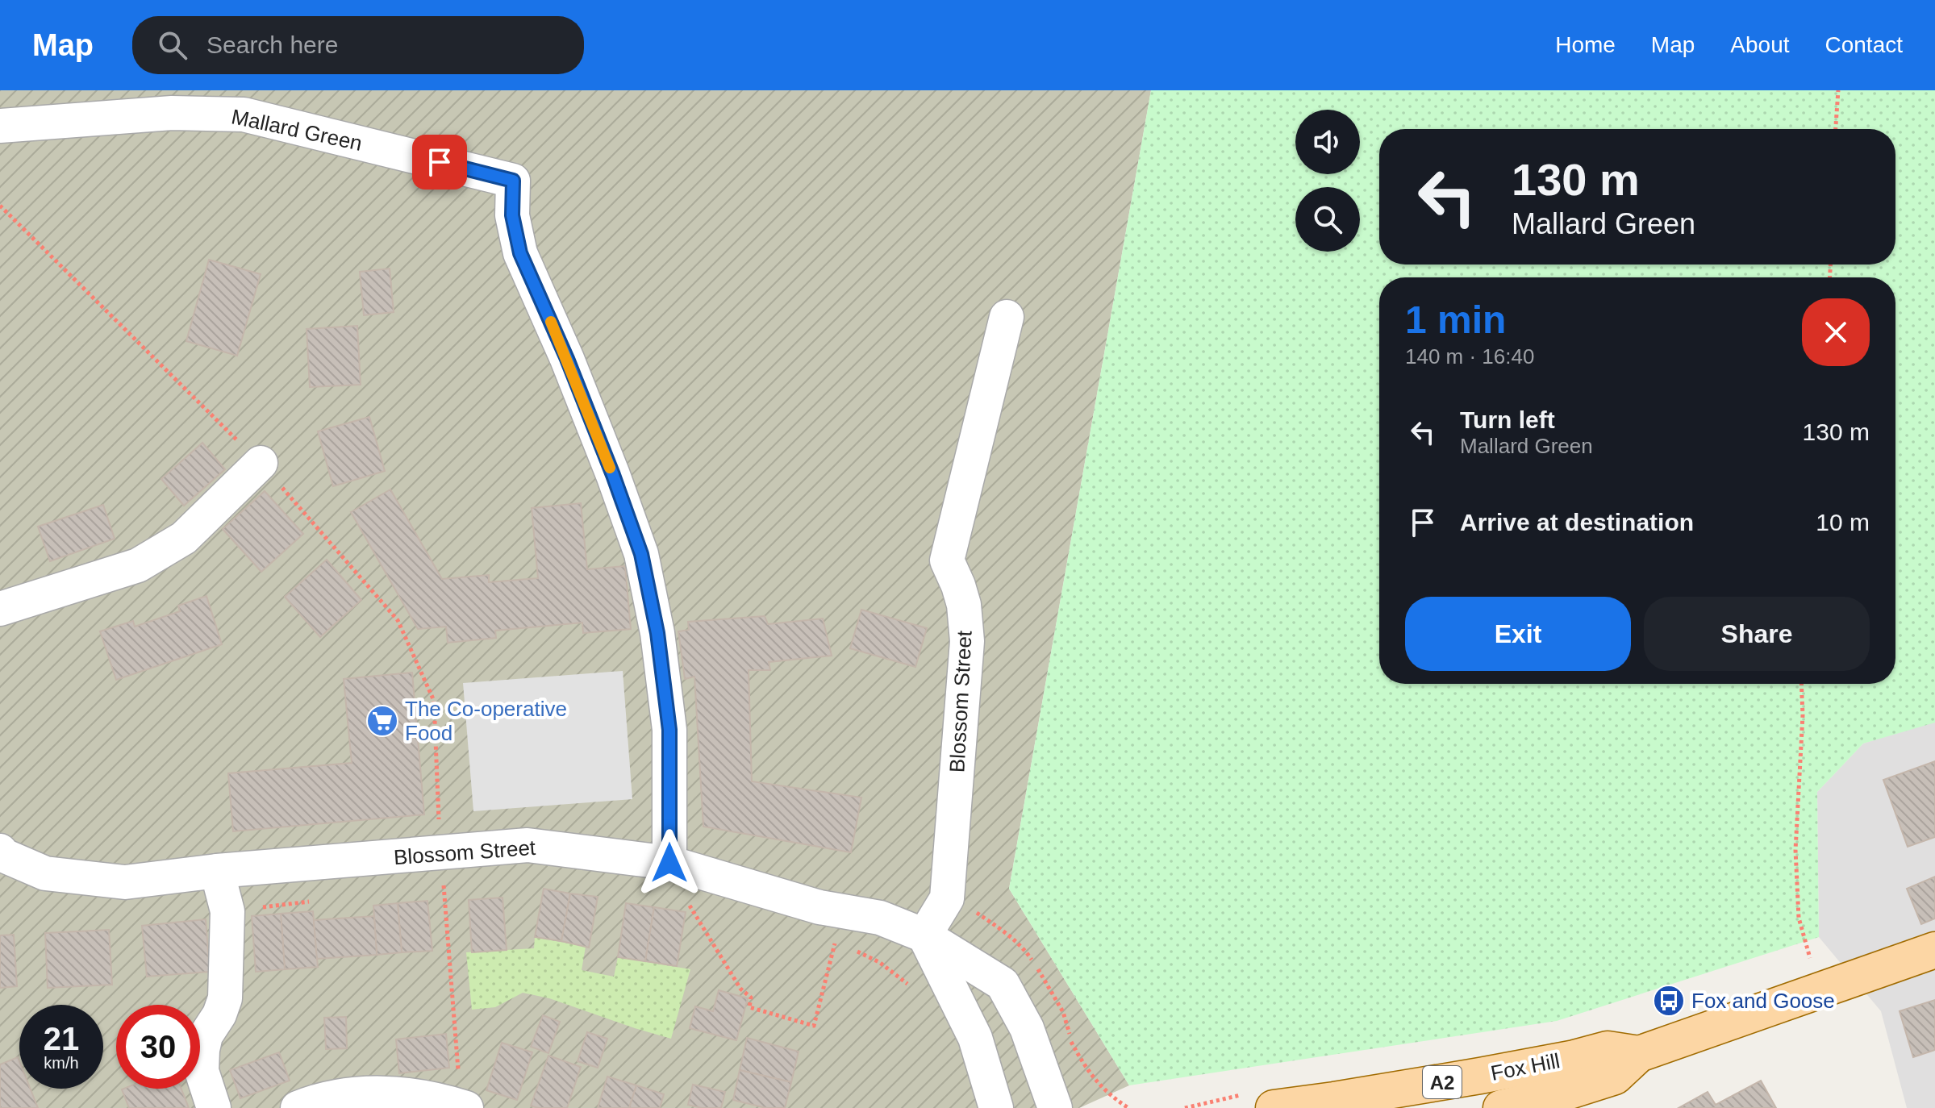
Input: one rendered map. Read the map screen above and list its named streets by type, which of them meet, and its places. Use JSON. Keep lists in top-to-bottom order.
{
  "streets": {
    "main road": ["Fox Hill", "A2"],
    "street": ["Mallard Green", "Blossom Street"]
  },
  "crossings": [
    ["Mallard Green", "Blossom Street"]
  ],
  "places": {
    "supermarket": ["The Co-operative Food"],
    "bus stop": ["Fox and Goose"]
  },
  "page": {
    "header": "Map",
    "search": "Search here",
    "nav": [
      "Home",
      "Map",
      "About",
      "Contact"
    ],
    "turn": ["130 m", "Mallard Green"],
    "heading": ["1 min", "140 m · 16:40"],
    "list": [
      {
        "name": "Turn left",
        "note": "Mallard Green",
        "value": "130 m"
      },
      {
        "name": "Arrive at destination",
        "value": "10 m"
      }
    ],
    "buttons": ["Exit", "Share"],
    "speed": "21 km/h",
    "limit": "30"
  }
}
